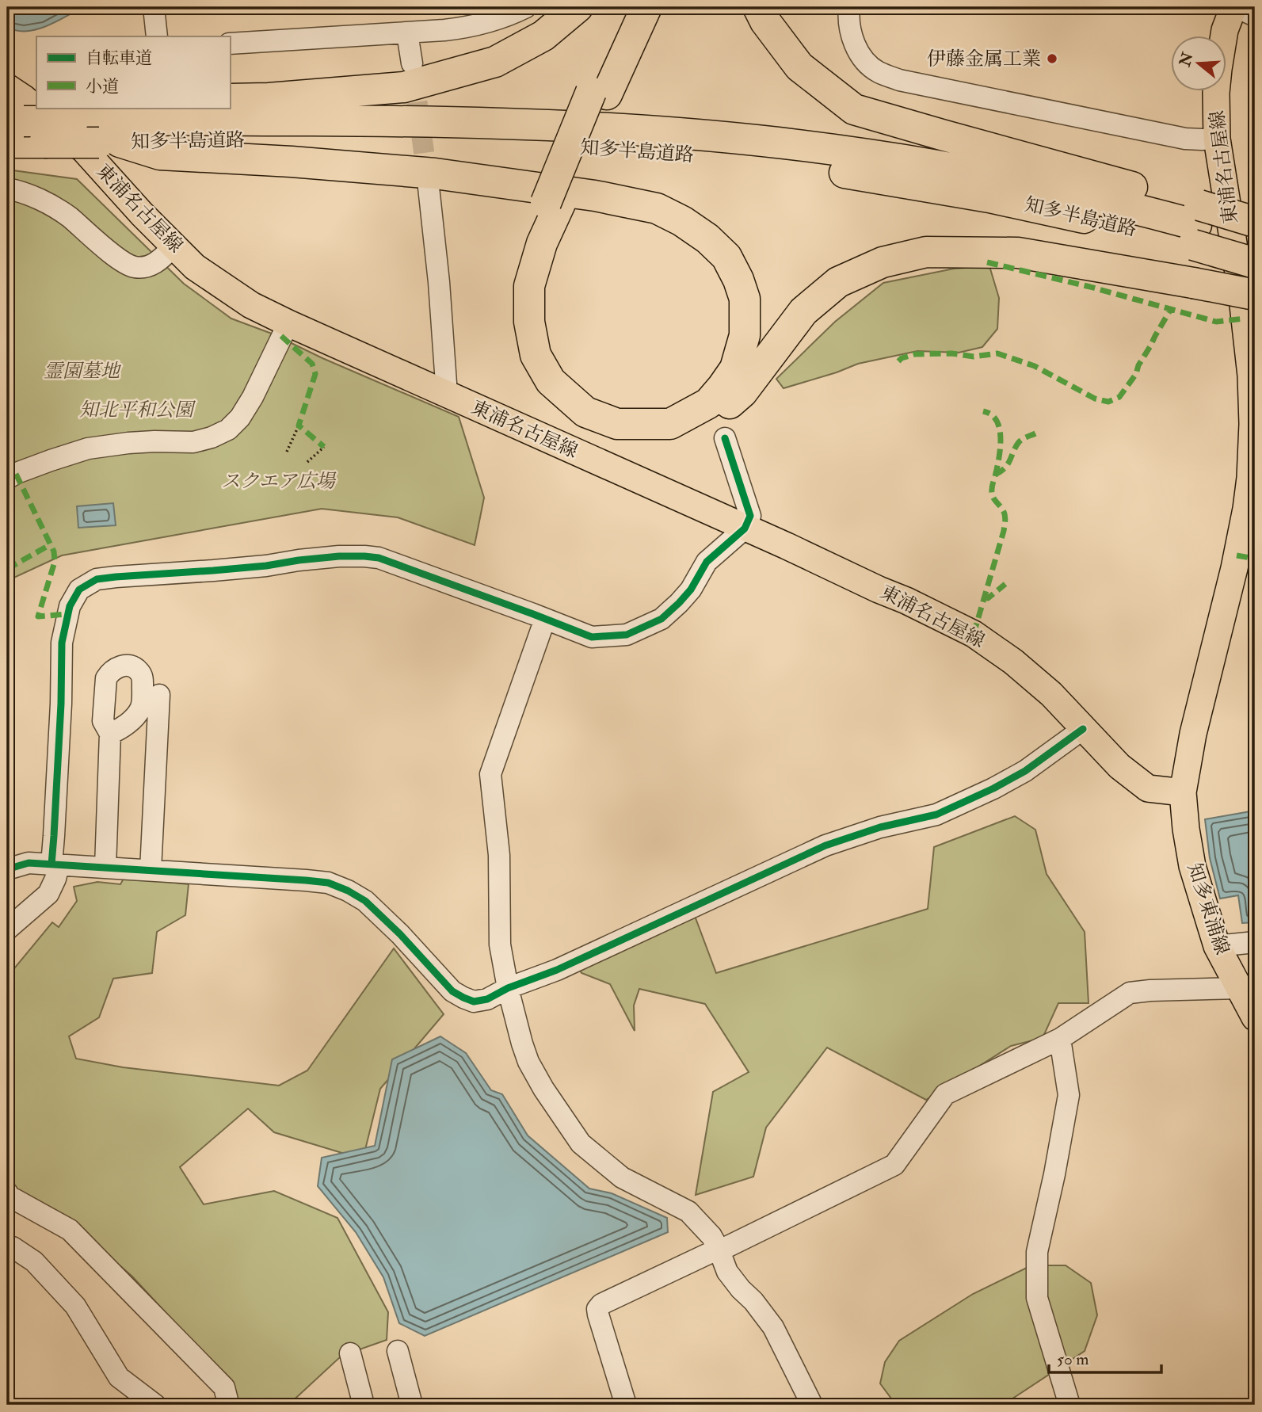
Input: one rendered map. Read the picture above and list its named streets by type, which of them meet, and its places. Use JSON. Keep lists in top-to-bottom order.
{
  "streets": {
    "highway": ["知多半島道路"],
    "main road": ["東浦名古屋線", "知多東浦線"]
  },
  "crossings": [
    ["知多半島道路", "東浦名古屋線"],
    ["東浦名古屋線", "知多東浦線"]
  ],
  "parks": ["霊園墓地", "知北平和公園", "スクエア広場"],
  "places": ["伊藤金属工業"],
  "legend": ["自転車道", "小道"],
  "scale_bar": "50 m",
  "north": "left"
}
